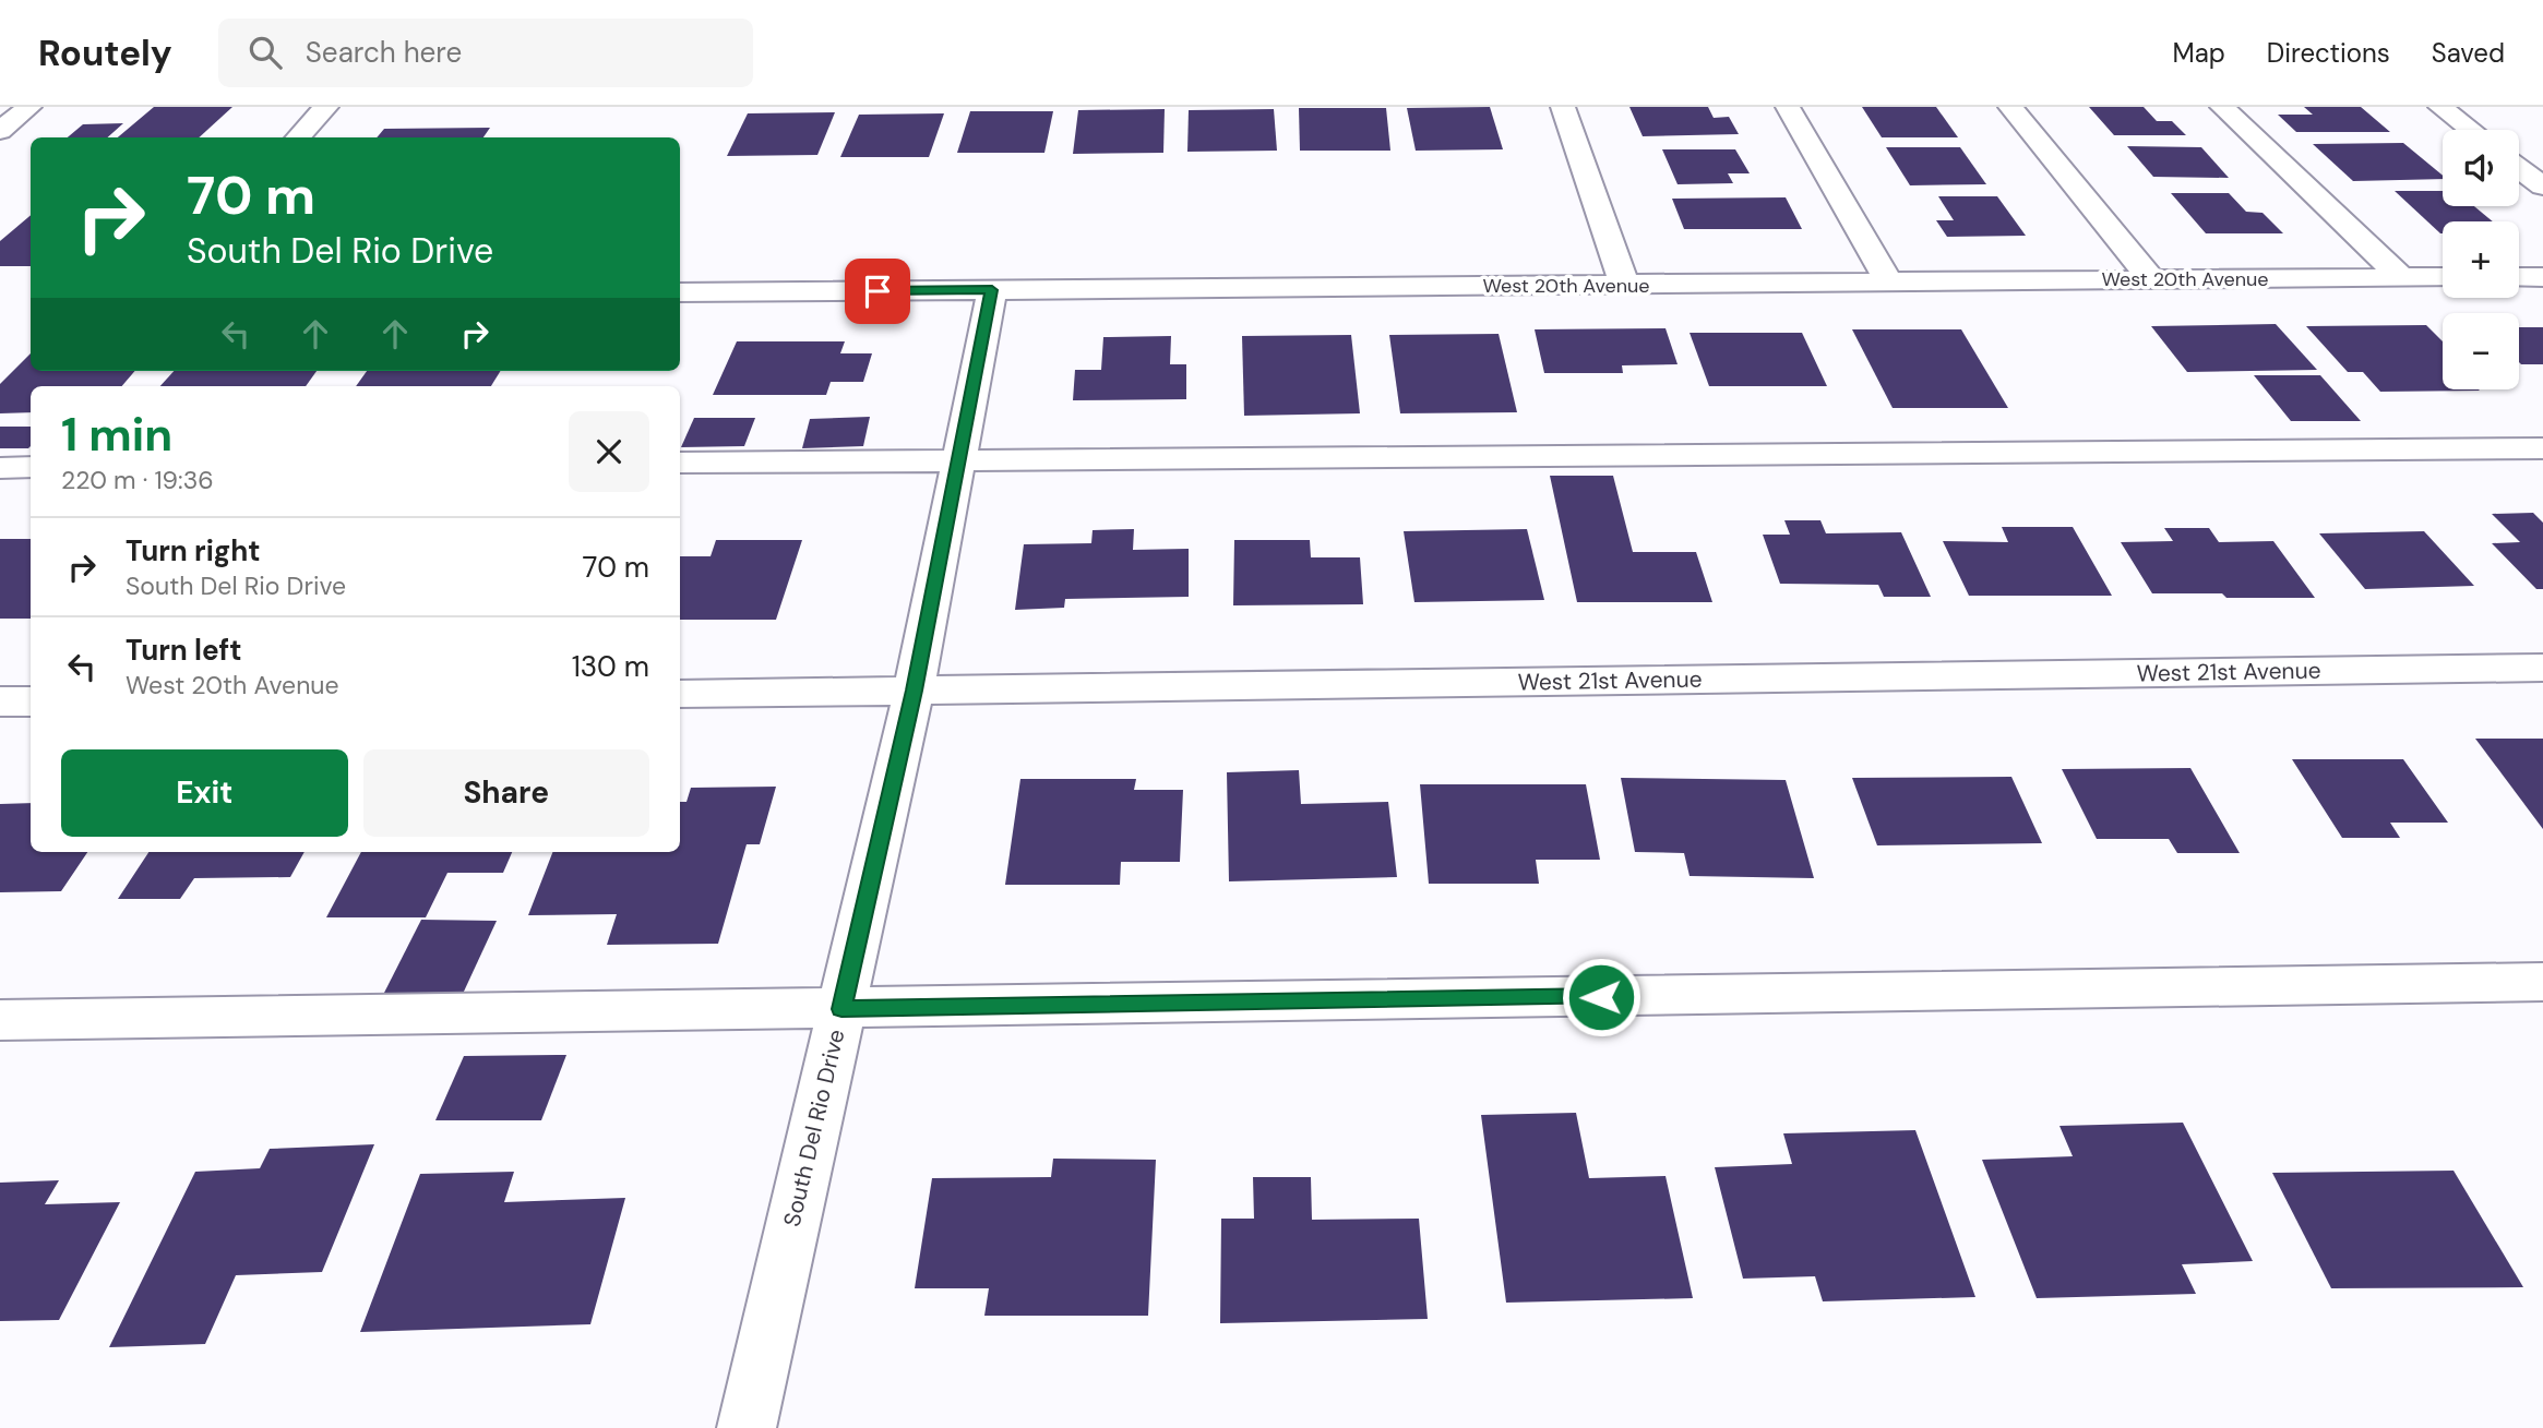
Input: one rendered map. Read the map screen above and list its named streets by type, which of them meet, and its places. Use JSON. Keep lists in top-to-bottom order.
{
  "streets": {
    "street": ["West 20th Avenue", "West 21st Avenue", "South Del Rio Drive"]
  },
  "crossings": [
    ["West 20th Avenue", "South Del Rio Drive"],
    ["West 21st Avenue", "South Del Rio Drive"]
  ],
  "page": {
    "header": "Routely",
    "search": "Search here",
    "nav": ["Map", "Directions", "Saved"],
    "map_buttons": ["+", "−"],
    "turn": ["70 m", "South Del Rio Drive"],
    "heading": ["1 min", "220 m · 19:36"],
    "list": [
      {
        "name": "Turn right",
        "note": "South Del Rio Drive",
        "value": "70 m"
      },
      {
        "name": "Turn left",
        "note": "West 20th Avenue",
        "value": "130 m"
      }
    ],
    "buttons": ["Exit", "Share"]
  }
}
